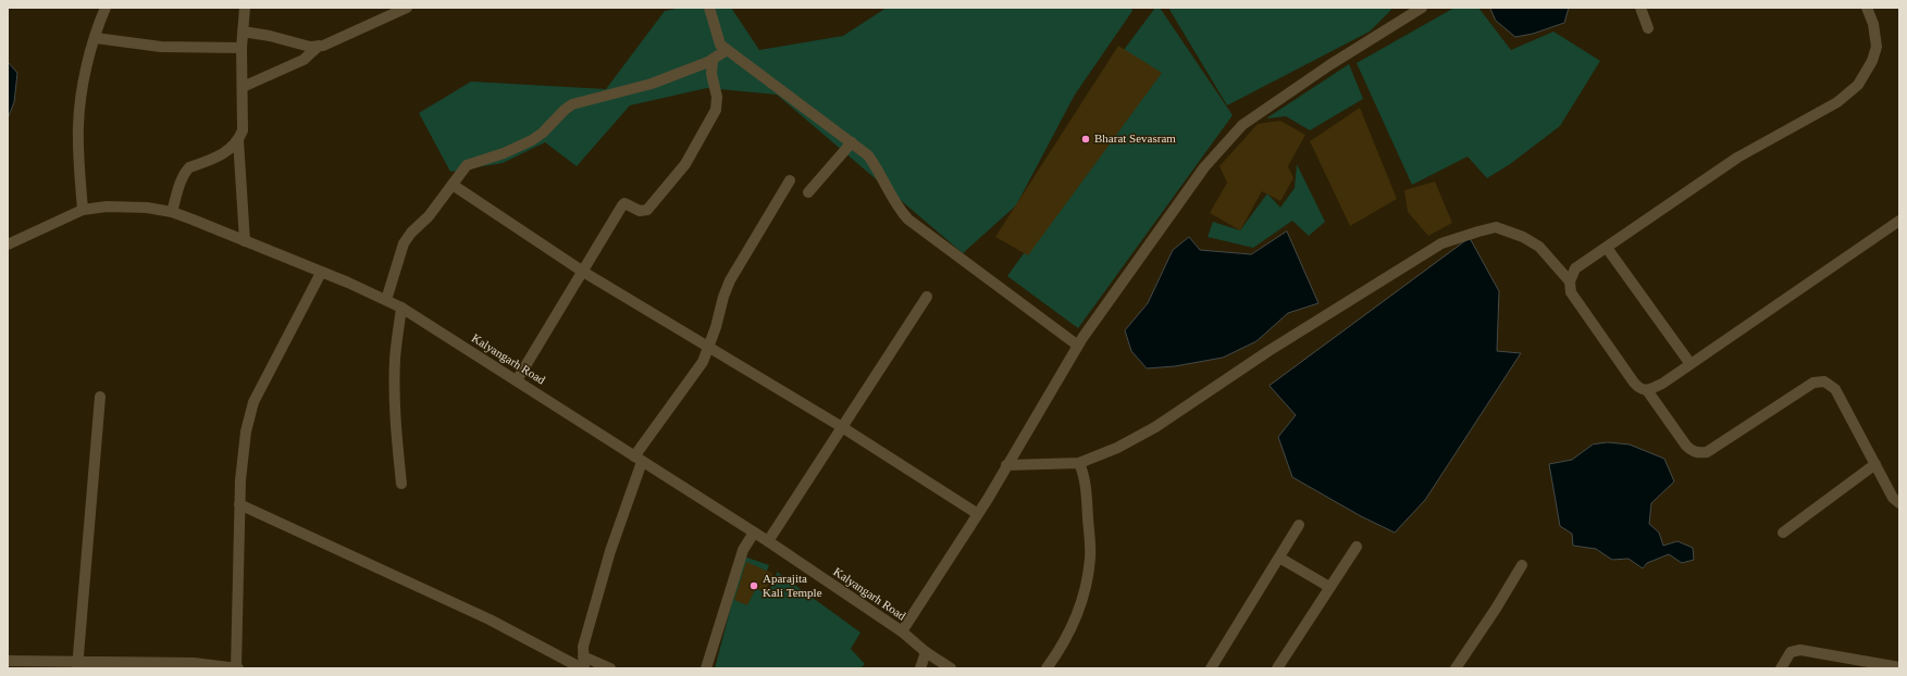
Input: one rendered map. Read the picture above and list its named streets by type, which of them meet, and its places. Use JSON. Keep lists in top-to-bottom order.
{
  "streets": {
    "street": ["Kalyangarh Road"]
  },
  "places": ["Bharat Sevasram", "Aparajita Kali Temple"]
}
